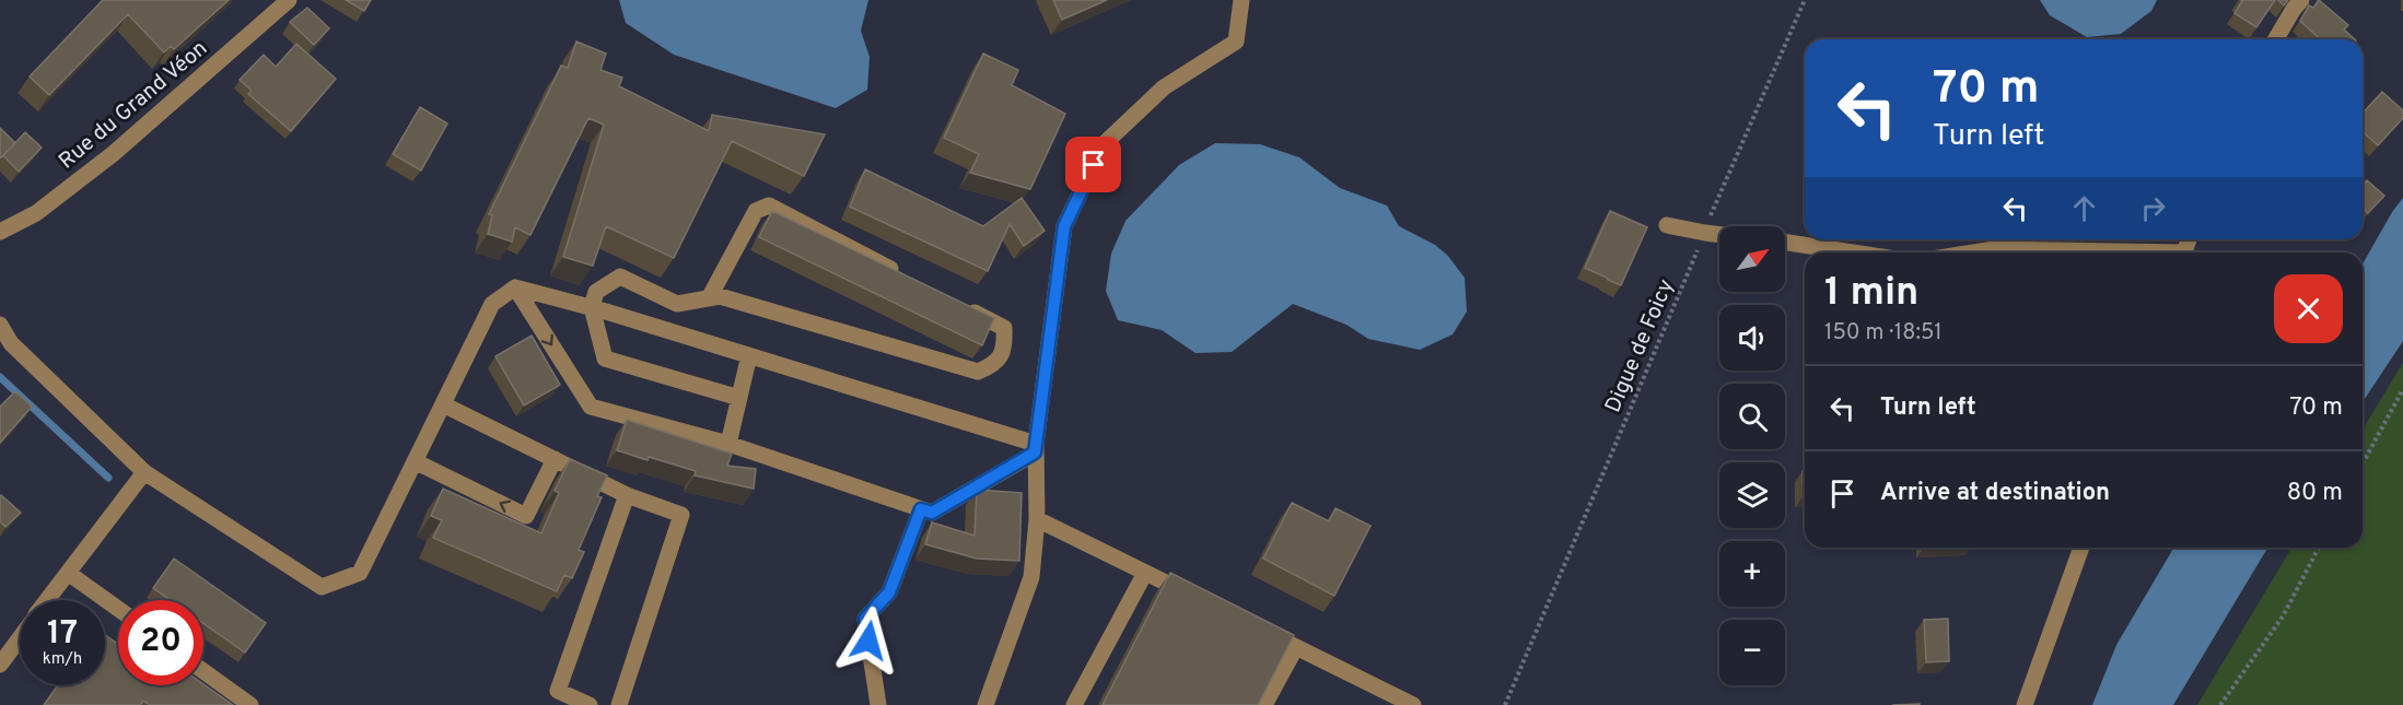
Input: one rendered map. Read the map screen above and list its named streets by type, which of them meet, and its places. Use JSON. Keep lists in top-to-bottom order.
{
  "streets": {
    "street": ["Rue du Grand Véon"],
    "path": ["Digue de Foicy"]
  },
  "north": "top right",
  "page": {
    "turn": ["70 m", "Turn left"],
    "map_buttons": ["+", "−"],
    "heading": ["1 min", "150 m · 18:51"],
    "list": [
      {
        "name": "Turn left",
        "value": "70 m"
      },
      {
        "name": "Arrive at destination",
        "value": "80 m"
      }
    ],
    "speed": "17 km/h",
    "limit": "20"
  }
}
